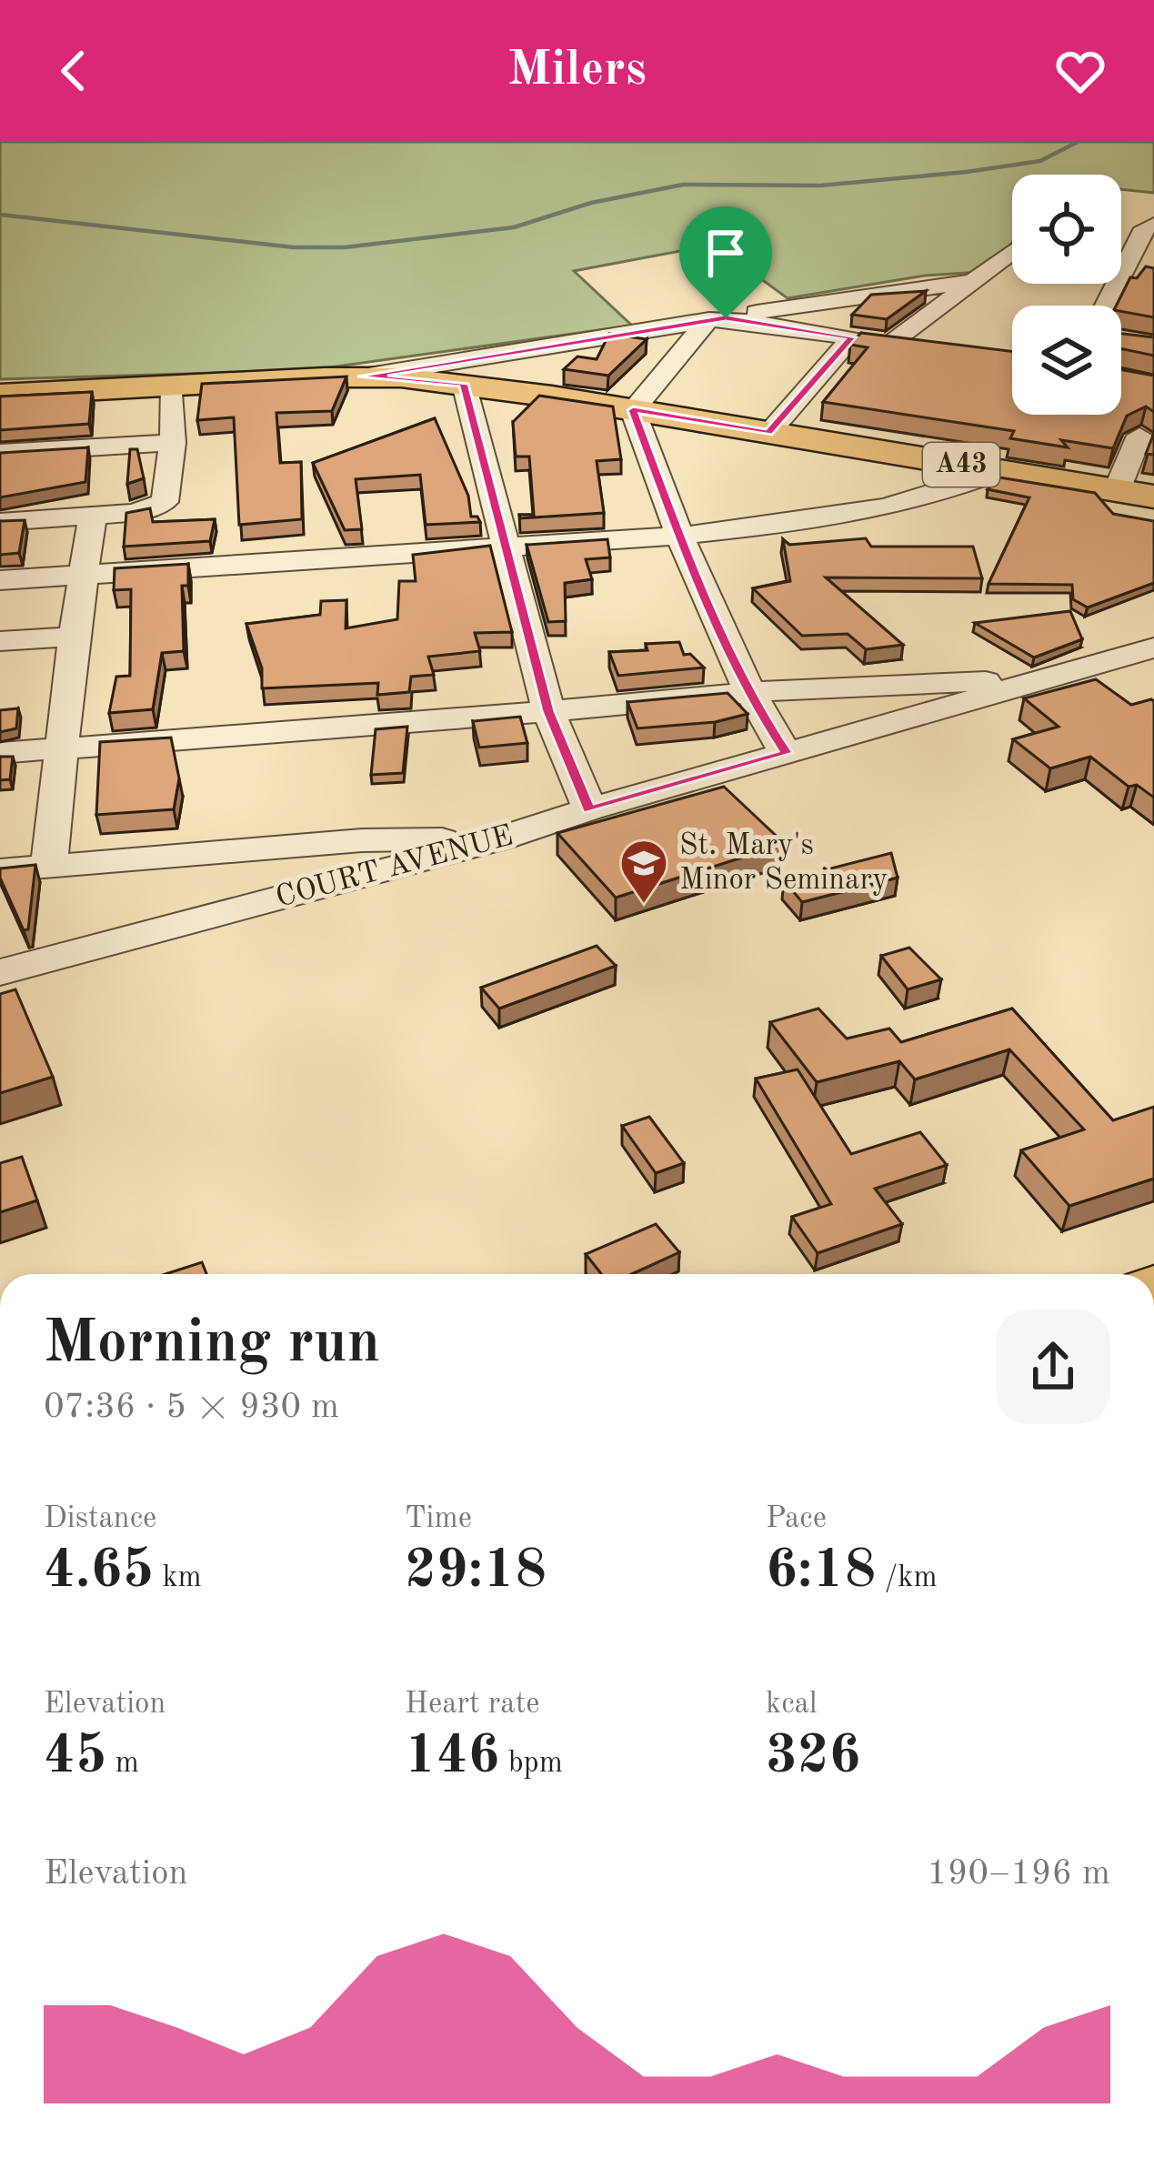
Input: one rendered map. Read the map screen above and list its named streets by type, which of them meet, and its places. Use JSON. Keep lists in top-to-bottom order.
{
  "streets": {
    "main road": ["A43"],
    "street": ["COURT AVENUE"]
  },
  "places": {
    "school or university": ["St. Mary's Minor Seminary"]
  },
  "page": {
    "header": "Milers",
    "heading": ["Morning run", "07:36 · 5 × 930 m"],
    "stats": [
      ["Distance", "4.65 km"],
      ["Time", "29:18"],
      ["Pace", "6:18 /km"],
      ["Elevation", "45 m"],
      ["Heart rate", "146 bpm"],
      ["kcal", "326"]
    ],
    "chart": ["Elevation", "190–196 m"]
  }
}
